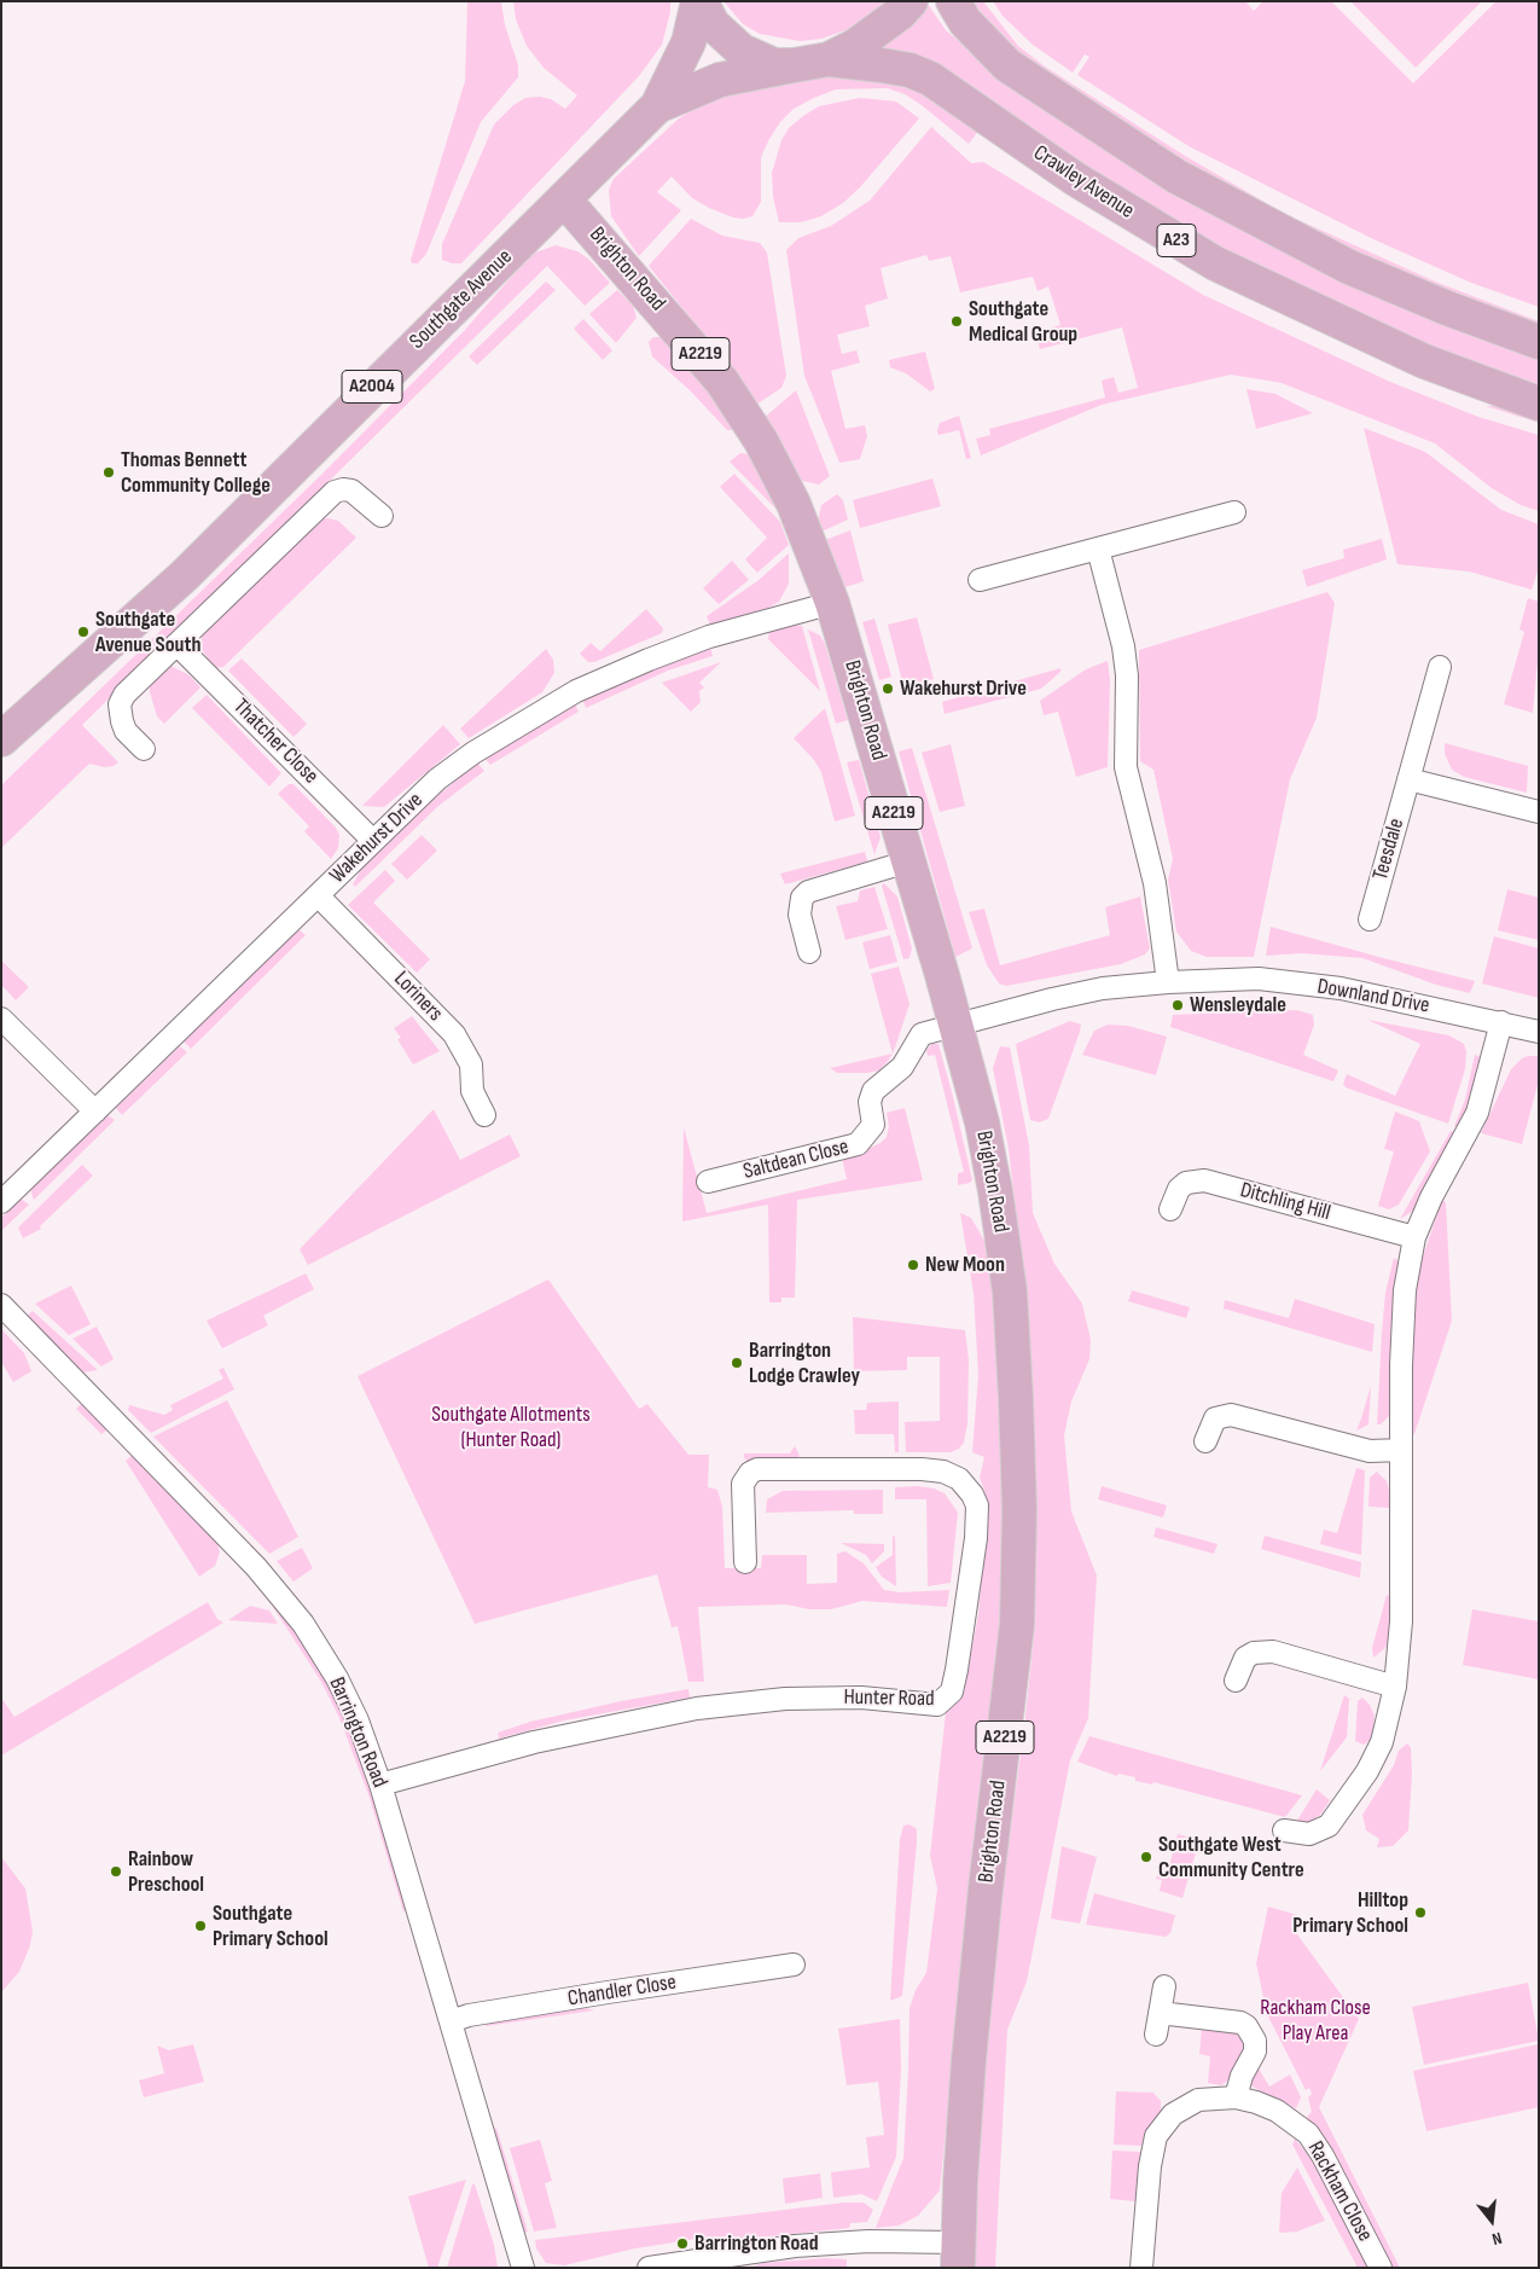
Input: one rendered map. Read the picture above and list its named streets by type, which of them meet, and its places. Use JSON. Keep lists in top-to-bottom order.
{
  "streets": {
    "main road": [
      "Crawley Avenue",
      "A23",
      "Brighton Road",
      "Southgate Avenue",
      "A2219",
      "A2004"
    ],
    "street": [
      "Thatcher Close",
      "Wakehurst Drive",
      "Teesdale",
      "Loriners",
      "Downland Drive",
      "Saltdean Close",
      "Ditchling Hill",
      "Hunter Road",
      "Barrington Road",
      "Chandler Close",
      "Rackham Close"
    ]
  },
  "crossings": [
    ["Crawley Avenue", "Southgate Avenue"],
    ["Brighton Road", "Southgate Avenue"],
    ["Brighton Road", "Wakehurst Drive"],
    ["Brighton Road", "Downland Drive"],
    ["Brighton Road", "Saltdean Close"],
    ["Thatcher Close", "Wakehurst Drive"],
    ["Wakehurst Drive", "Loriners"],
    ["Downland Drive", "Saltdean Close"],
    ["Hunter Road", "Barrington Road"],
    ["Barrington Road", "Chandler Close"]
  ],
  "parks": ["Southgate Allotments (Hunter Road)", "Rackham Close Play Area"],
  "places": [
    "Southgate Medical Group",
    "Thomas Bennett Community College",
    "Southgate Avenue South",
    "Wakehurst Drive",
    "Wensleydale",
    "New Moon",
    "Barrington Lodge Crawley",
    "Southgate West Community Centre",
    "Rainbow Preschool",
    "Hilltop Primary School",
    "Southgate Primary School",
    "Barrington Road"
  ],
  "north": "bottom"
}
